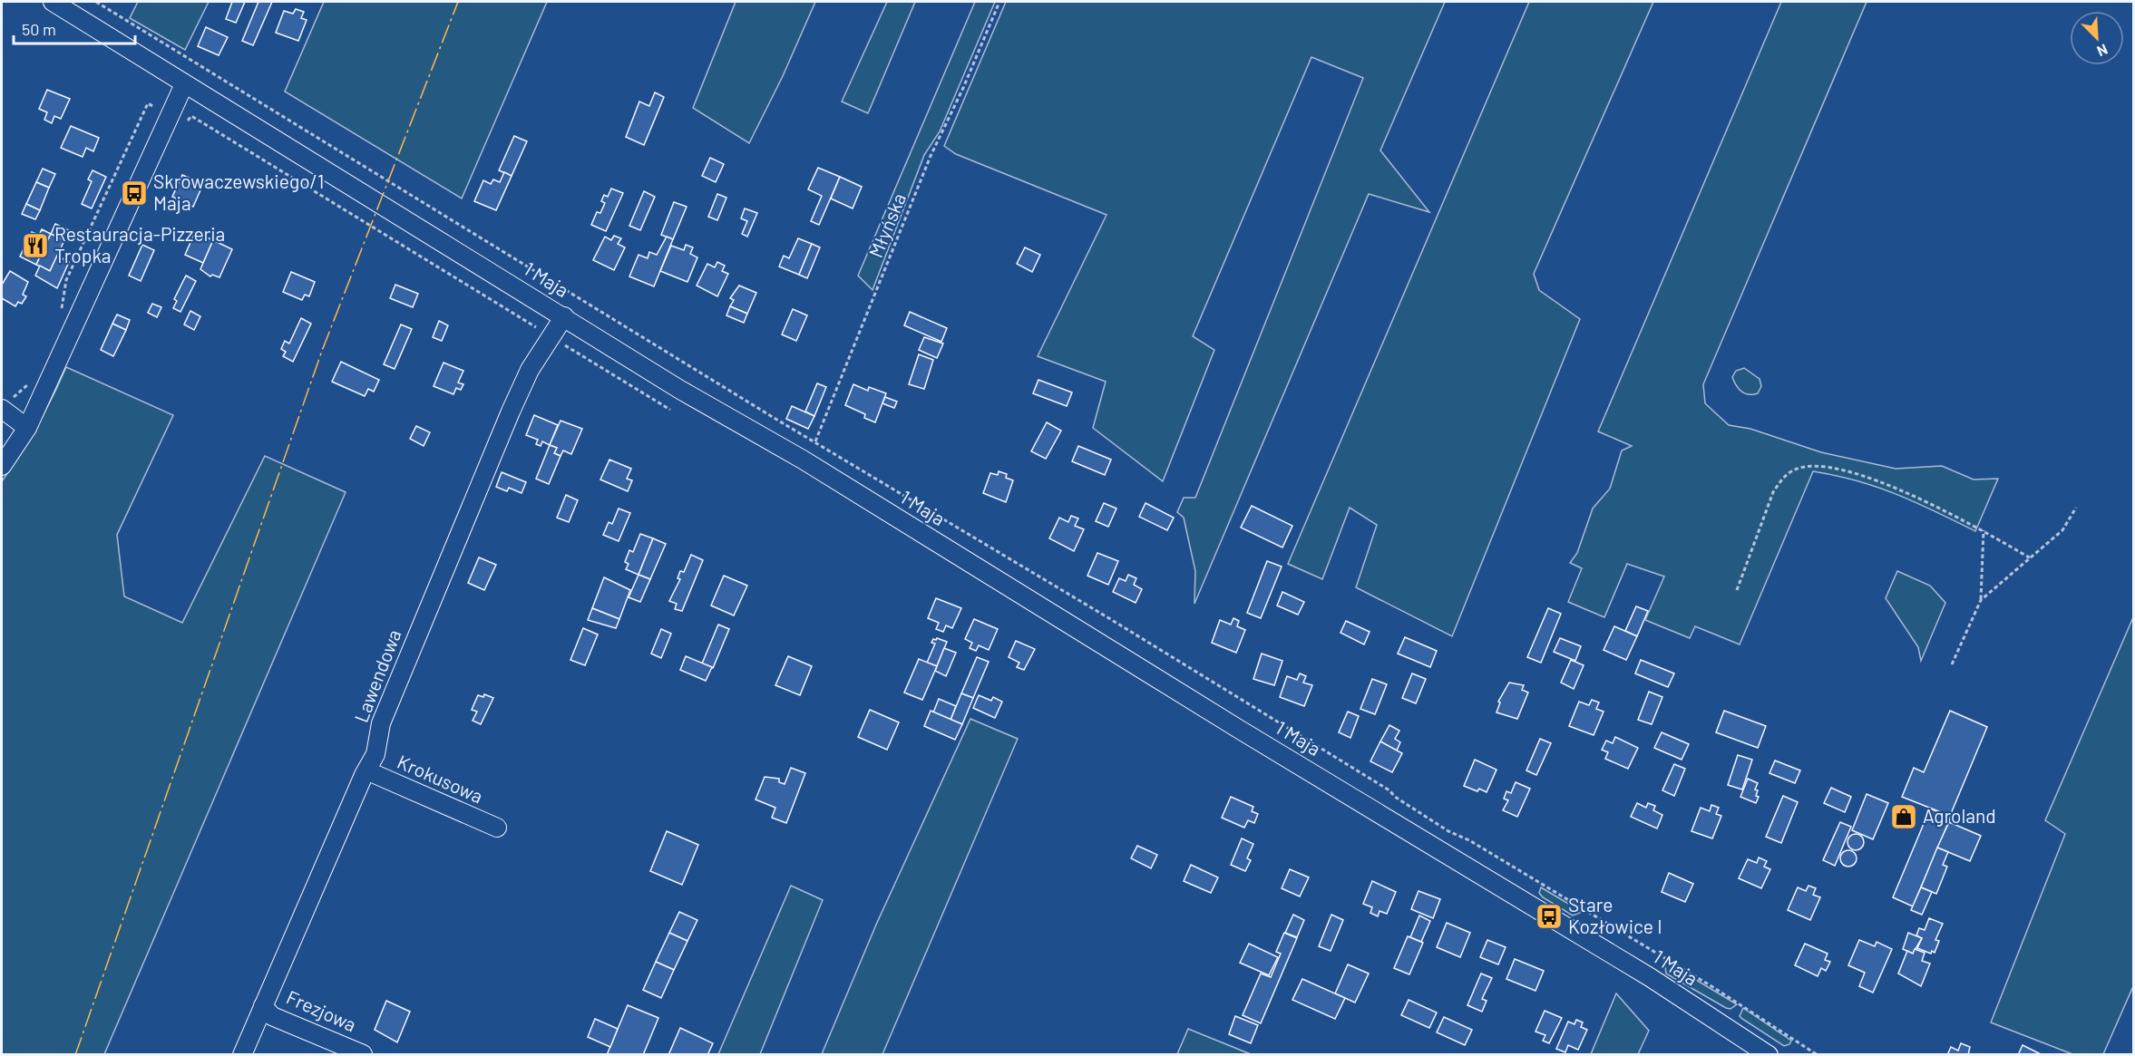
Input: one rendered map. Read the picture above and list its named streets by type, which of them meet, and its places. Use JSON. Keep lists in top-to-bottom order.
{
  "streets": {
    "street": [
      "1 Maja",
      "Lawendowa",
      "Krokusowa",
      "Frezjowa"
    ],
    "path": ["Młyńska"]
  },
  "crossings": [
    ["Młyńska", "1 Maja"],
    ["1 Maja", "Lawendowa"],
    ["Lawendowa", "Krokusowa"],
    ["Lawendowa", "Frezjowa"]
  ],
  "places": {
    "bus stop": ["Skrowaczewskiego/1 Maja", "Stare Kozłowice I"],
    "restaurant": ["Restauracja-Pizzeria Tropka"],
    "shop": ["Agroland"]
  },
  "scale_bar": "50 m",
  "north": "bottom right"
}
